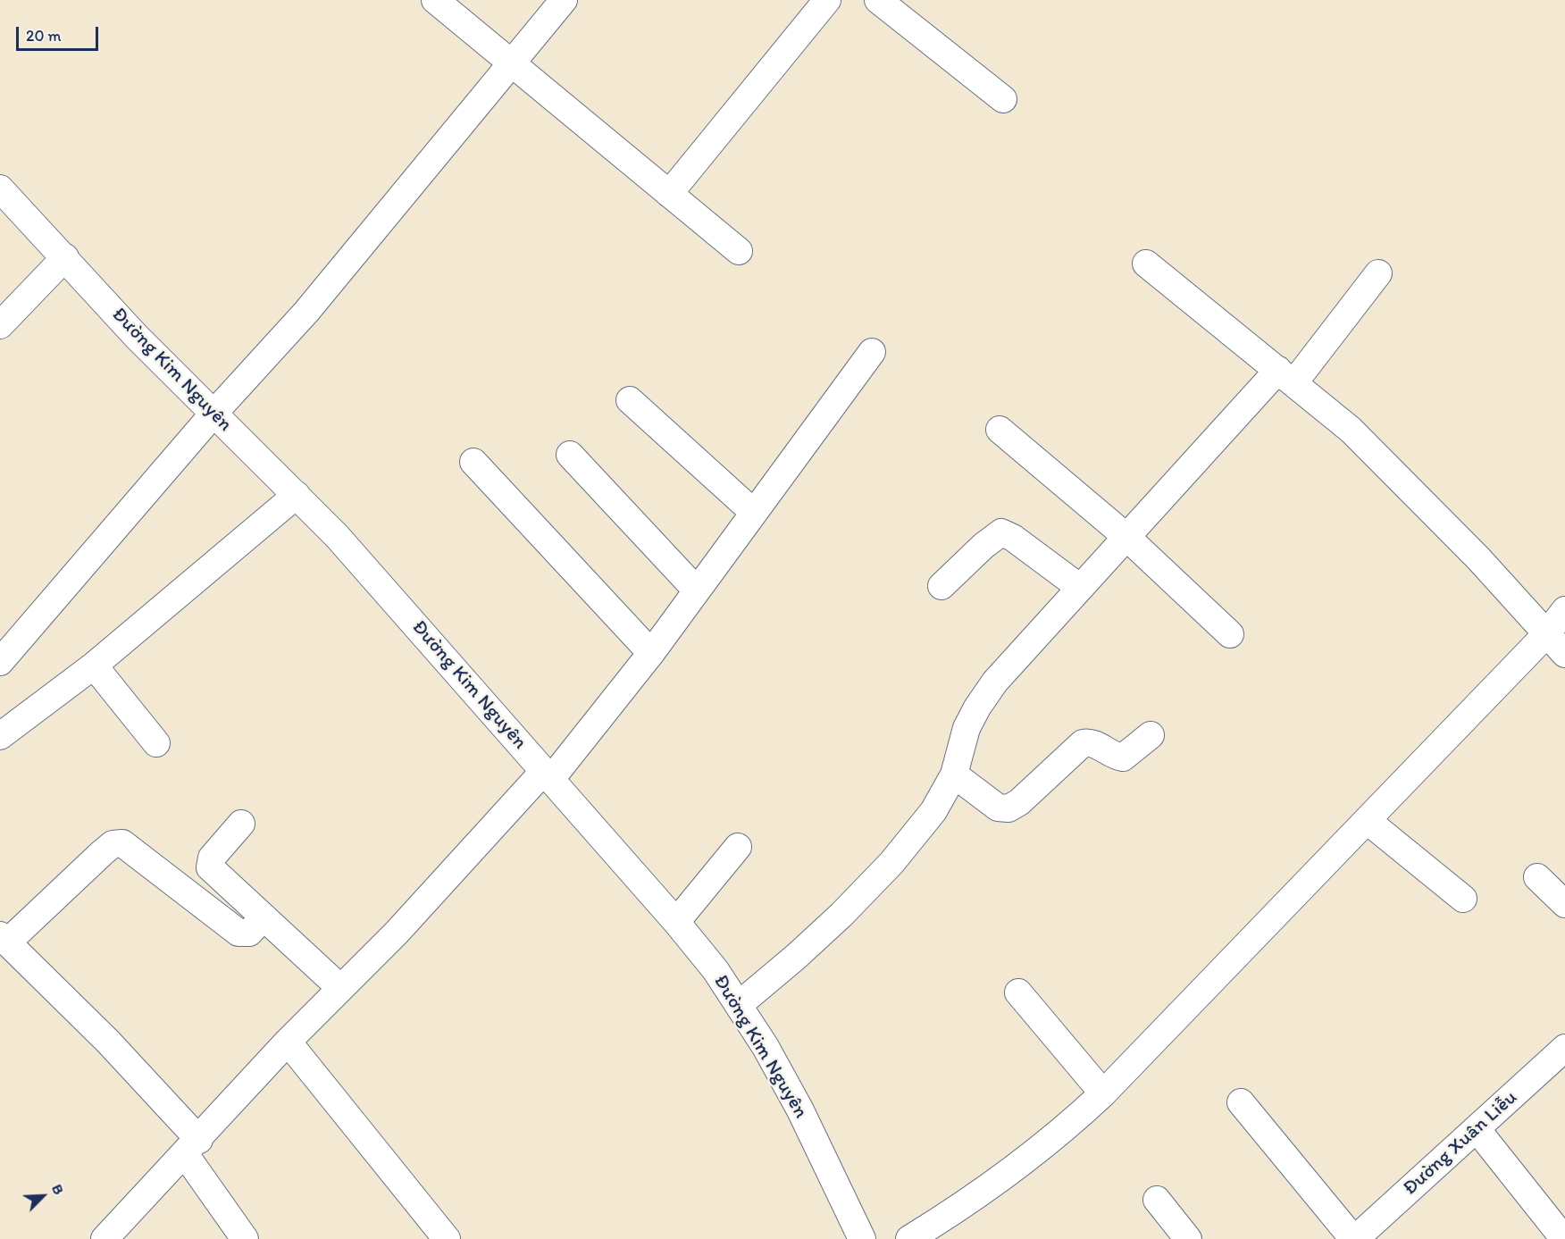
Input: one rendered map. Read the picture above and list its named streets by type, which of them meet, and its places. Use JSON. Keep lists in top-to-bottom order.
{
  "streets": {
    "street": ["Đường Kim Nguyên", "Đường Xuân Liễu"]
  },
  "scale_bar": "20 m",
  "north": "top right"
}
